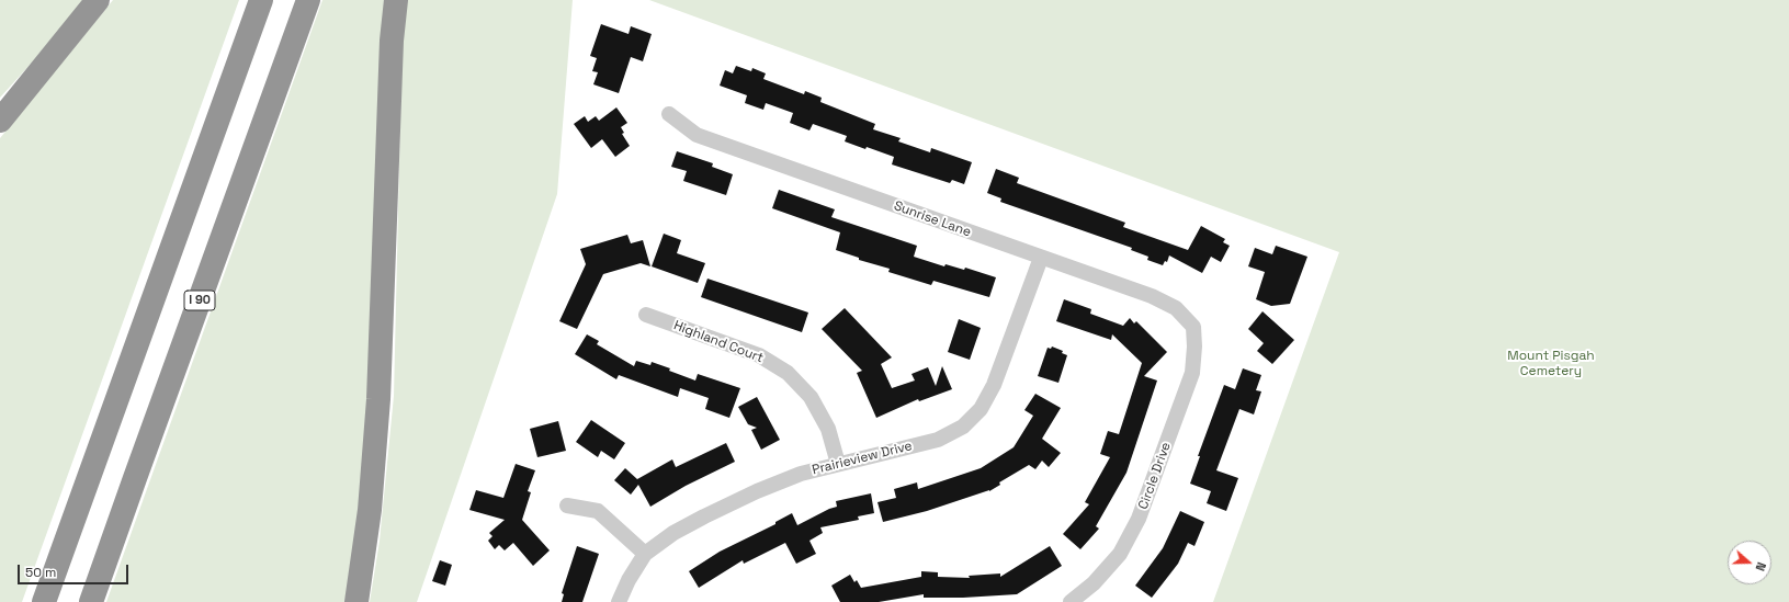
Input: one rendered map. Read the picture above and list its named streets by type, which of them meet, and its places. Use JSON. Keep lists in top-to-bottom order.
{
  "streets": {
    "highway": ["I 90"],
    "street": [
      "Sunrise Lane",
      "Highland Court",
      "Prairieview Drive",
      "Circle Drive"
    ]
  },
  "crossings": [
    ["Sunrise Lane", "Prairieview Drive"],
    ["Sunrise Lane", "Circle Drive"],
    ["Highland Court", "Prairieview Drive"]
  ],
  "parks": ["Mount Pisgah Cemetery"],
  "scale_bar": "50 m",
  "north": "right"
}
